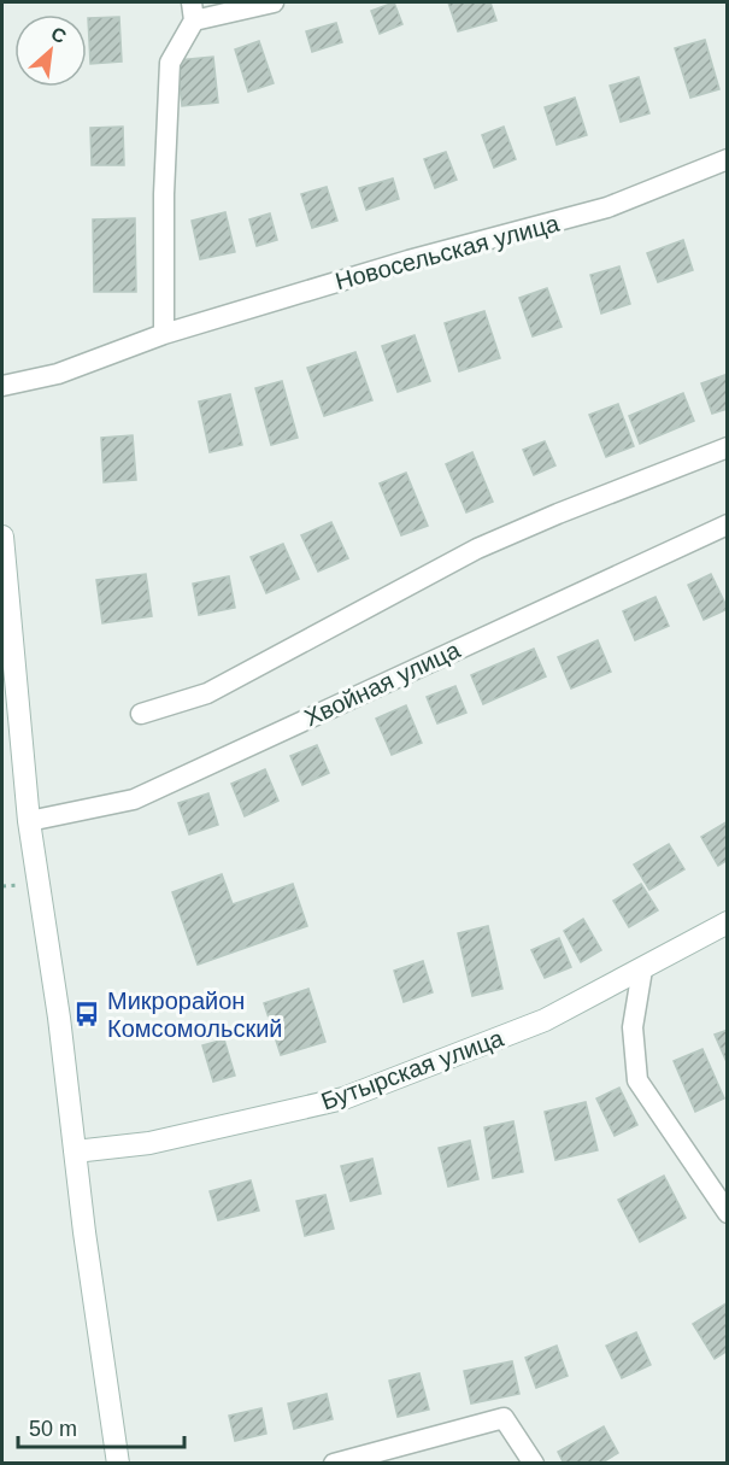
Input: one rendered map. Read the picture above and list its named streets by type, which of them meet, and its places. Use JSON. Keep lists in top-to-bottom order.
{
  "streets": {
    "street": ["Новосельская улица", "Хвойная улица", "Бутырская улица"]
  },
  "places": {
    "bus stop": ["Микрорайон Комсомольский"]
  },
  "scale_bar": "50 m",
  "north": "top right"
}
